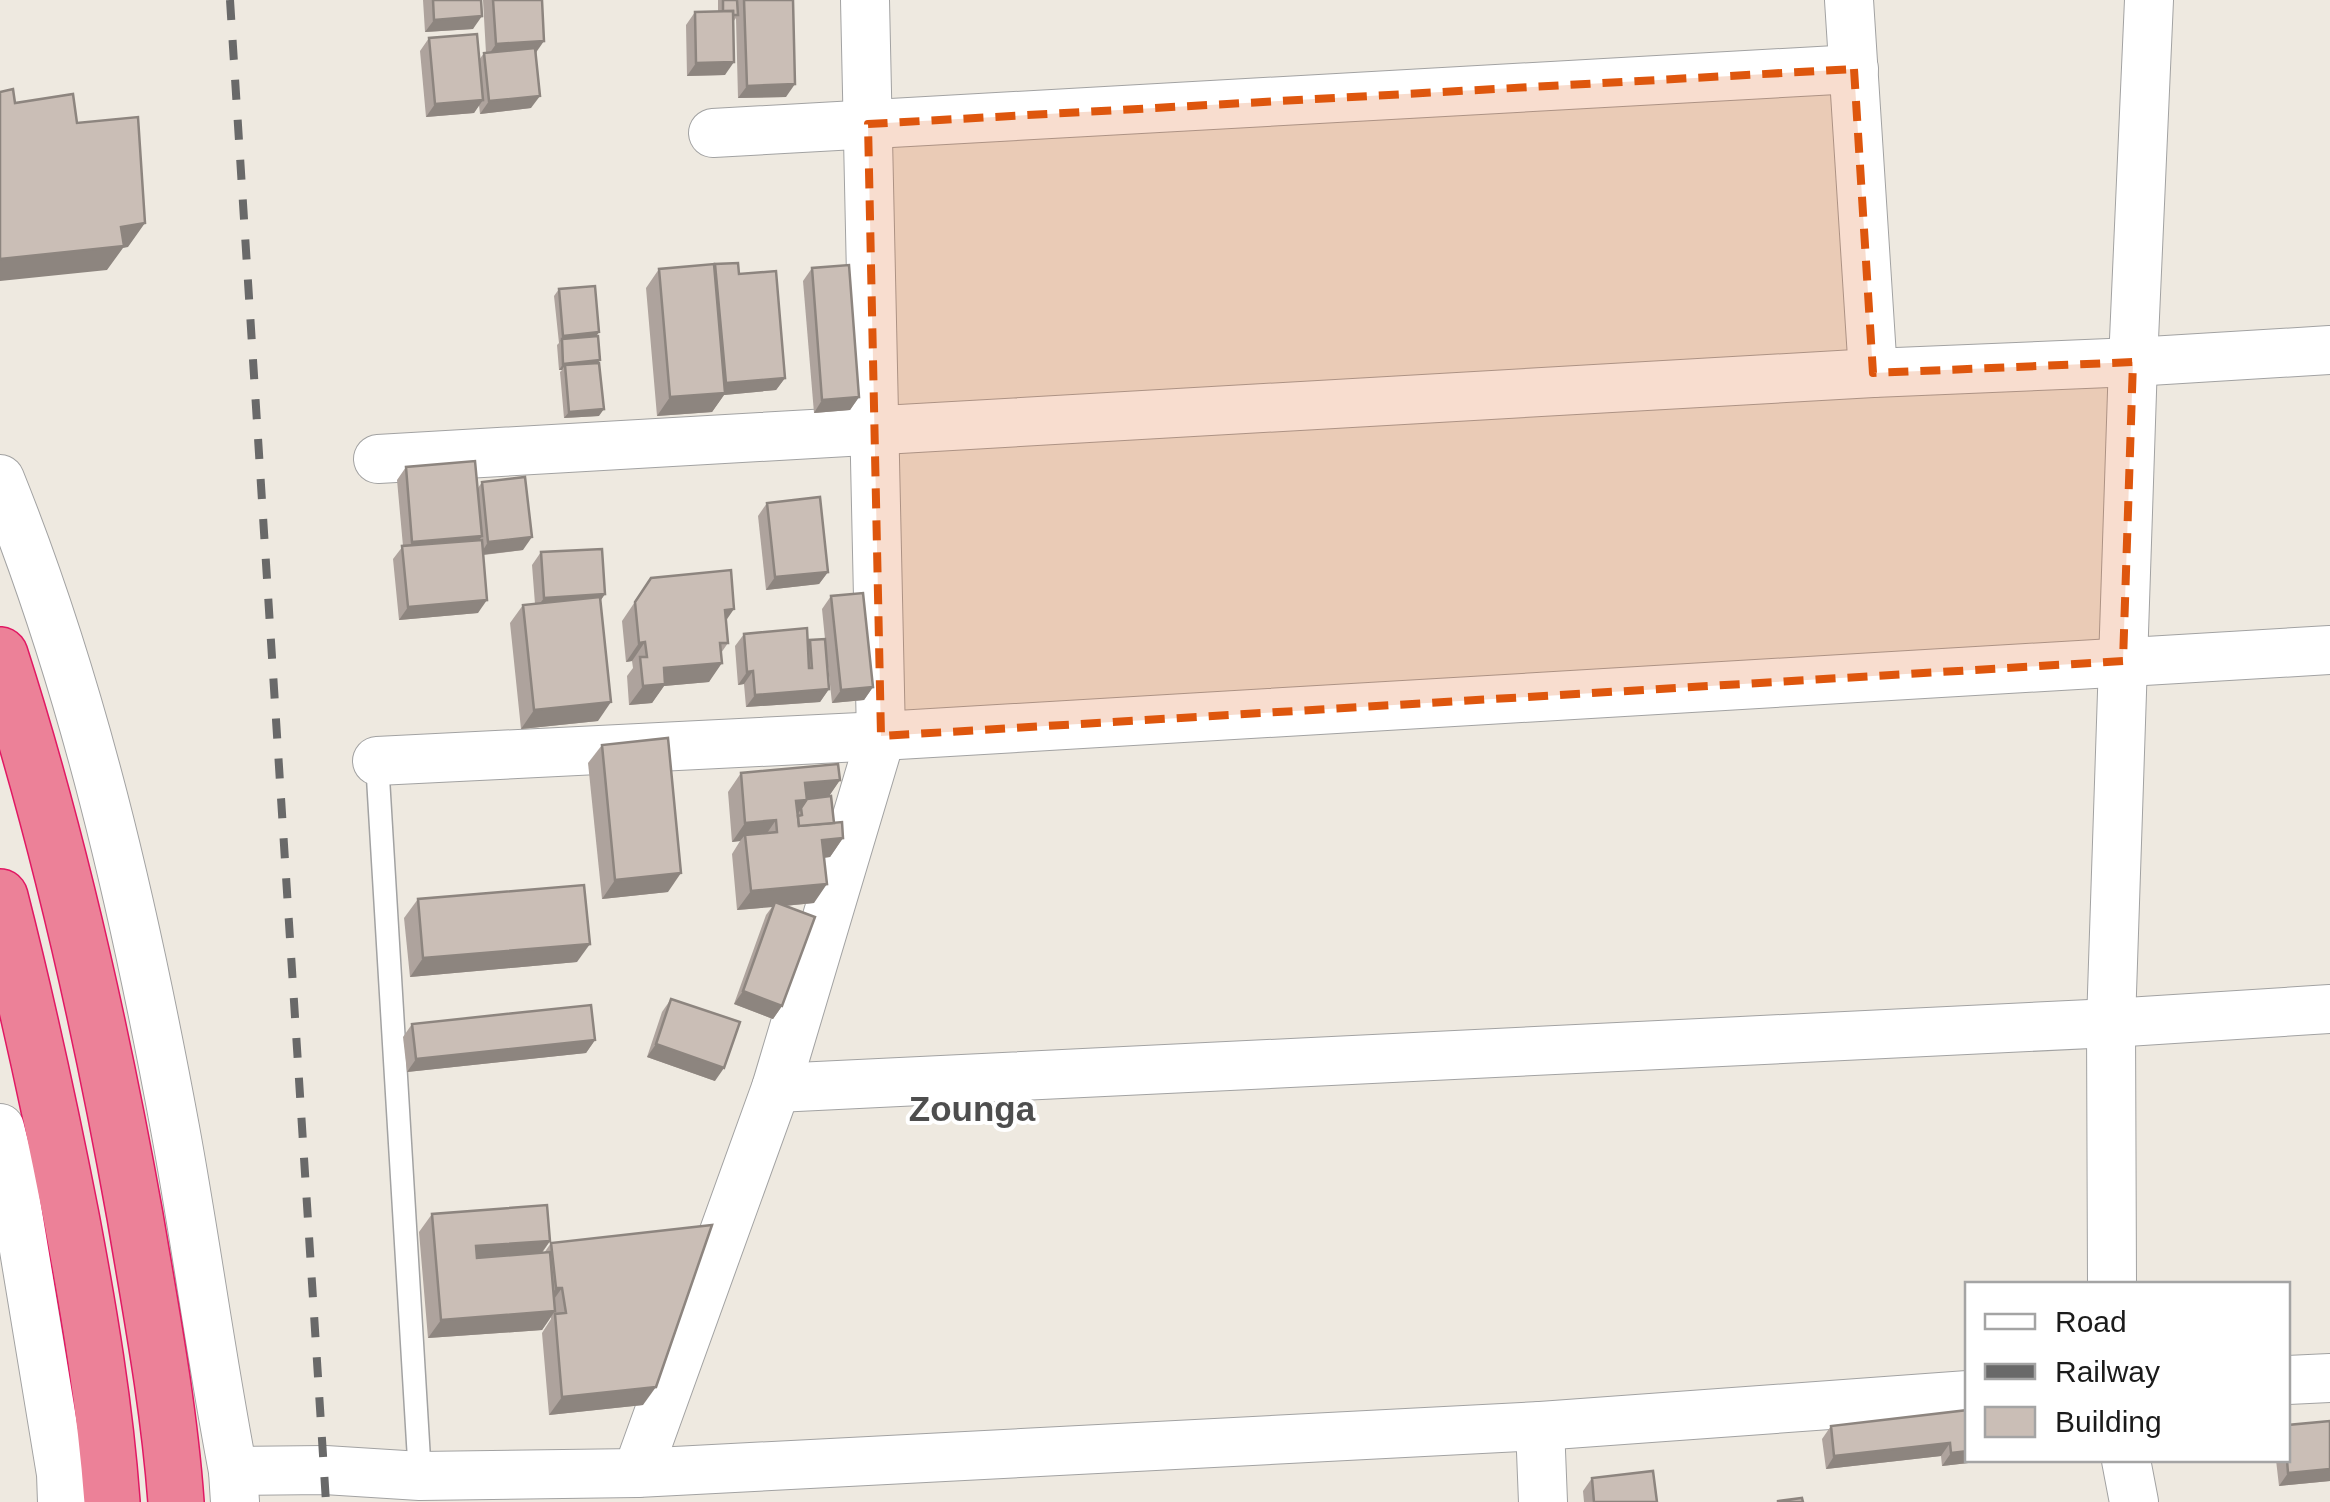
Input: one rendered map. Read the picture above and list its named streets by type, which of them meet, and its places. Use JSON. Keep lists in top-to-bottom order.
{
  "districts": ["Zounga"],
  "legend": ["Road", "Railway", "Building"]
}
